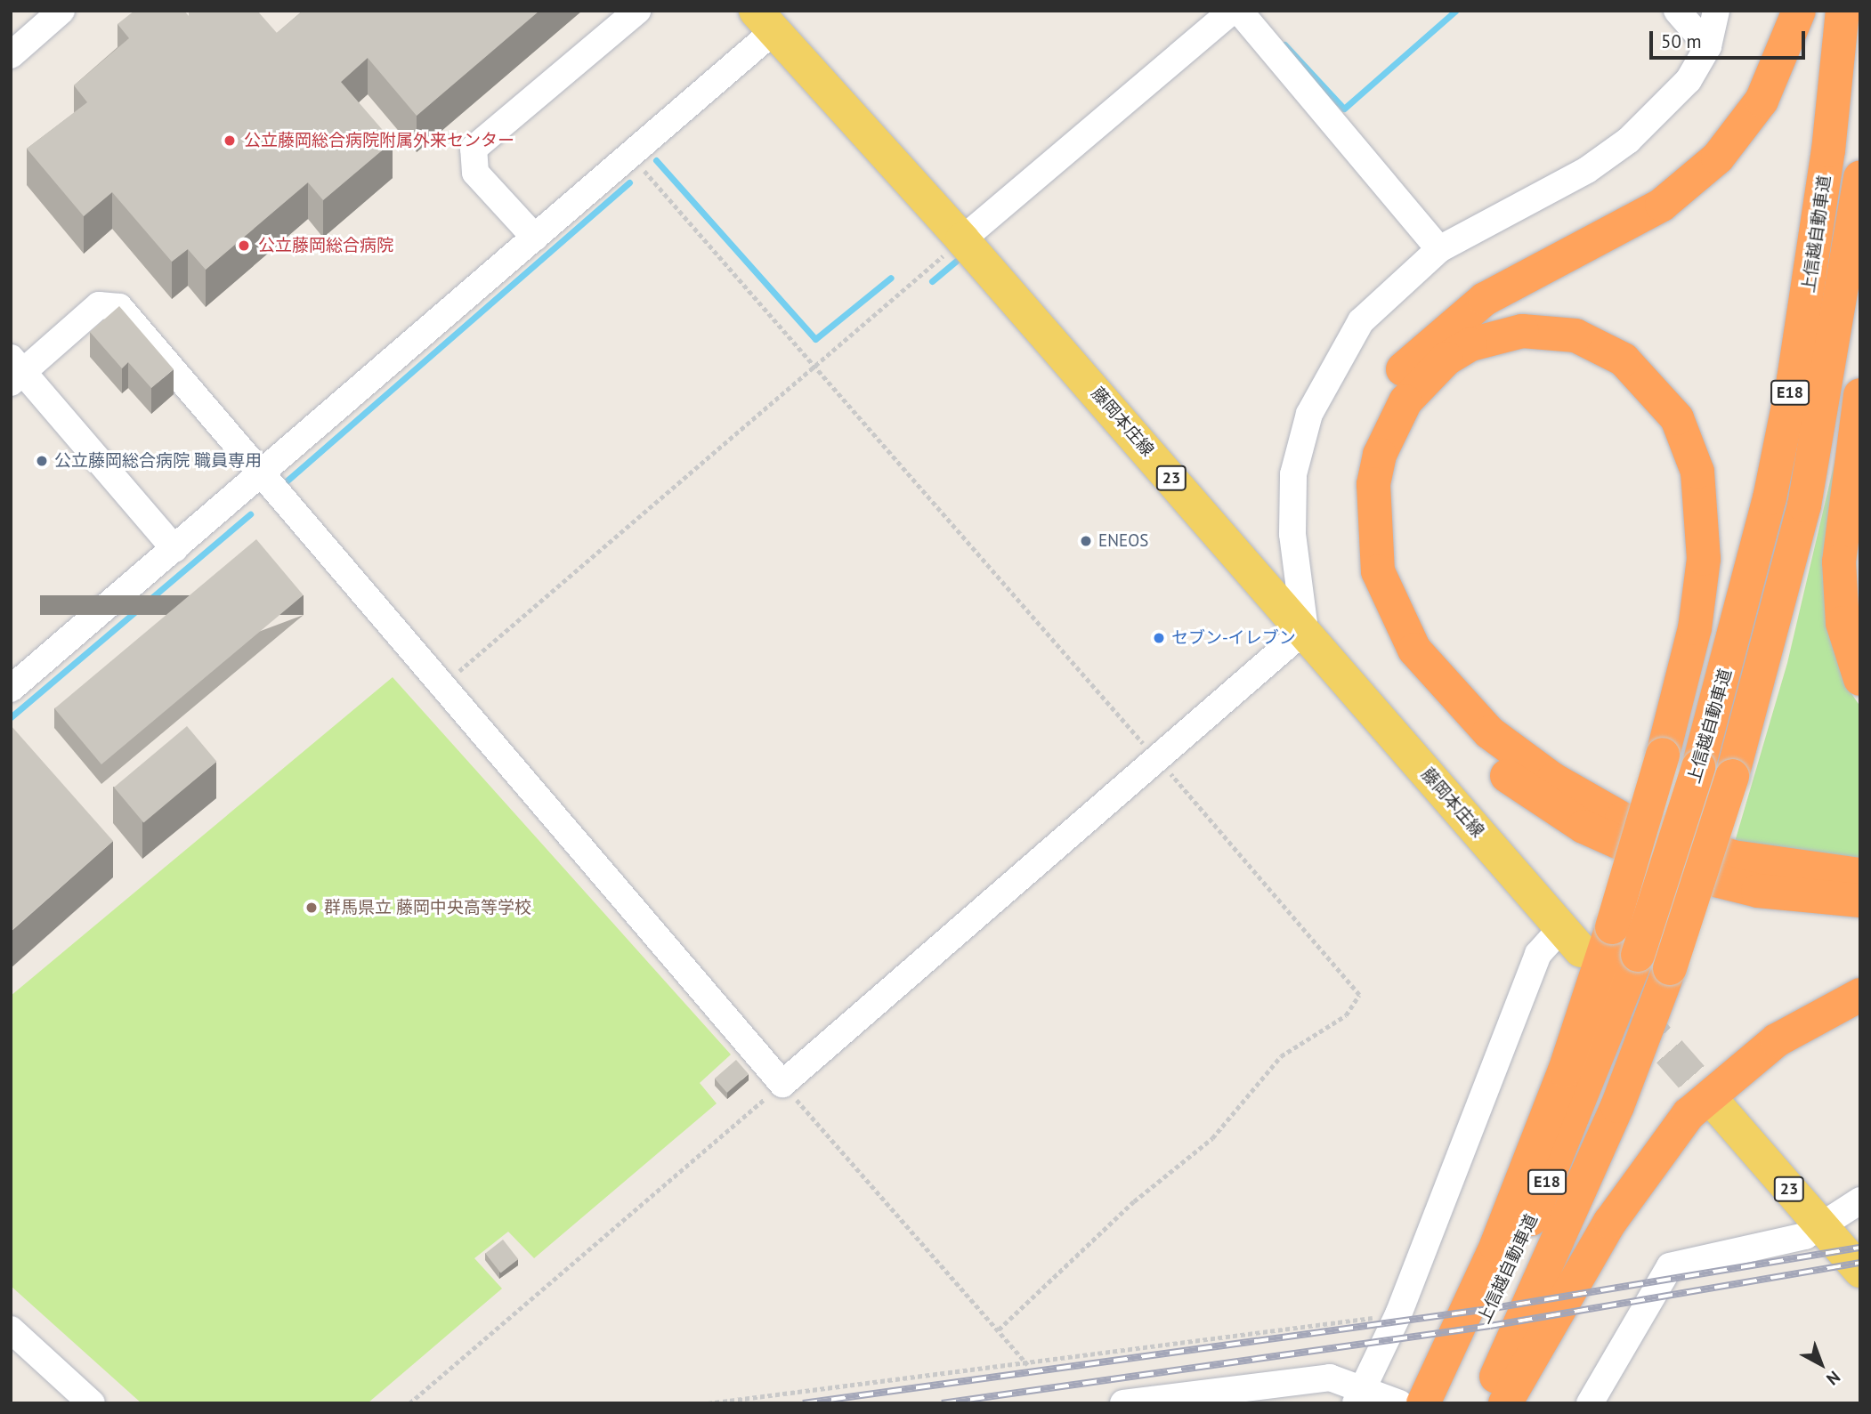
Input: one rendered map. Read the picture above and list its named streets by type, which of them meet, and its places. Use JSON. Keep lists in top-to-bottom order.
{
  "streets": {
    "highway": ["上信越自動車道", "E18"],
    "main road": ["藤岡本庄線", "23"]
  },
  "places": [
    "公立藤岡総合病院附属外来センター",
    "公立藤岡総合病院",
    "公立藤岡総合病院 職員専用",
    "ENEOS",
    "セブン-イレブン",
    "群馬県立 藤岡中央高等学校"
  ],
  "scale_bar": "50 m",
  "north": "bottom right"
}
